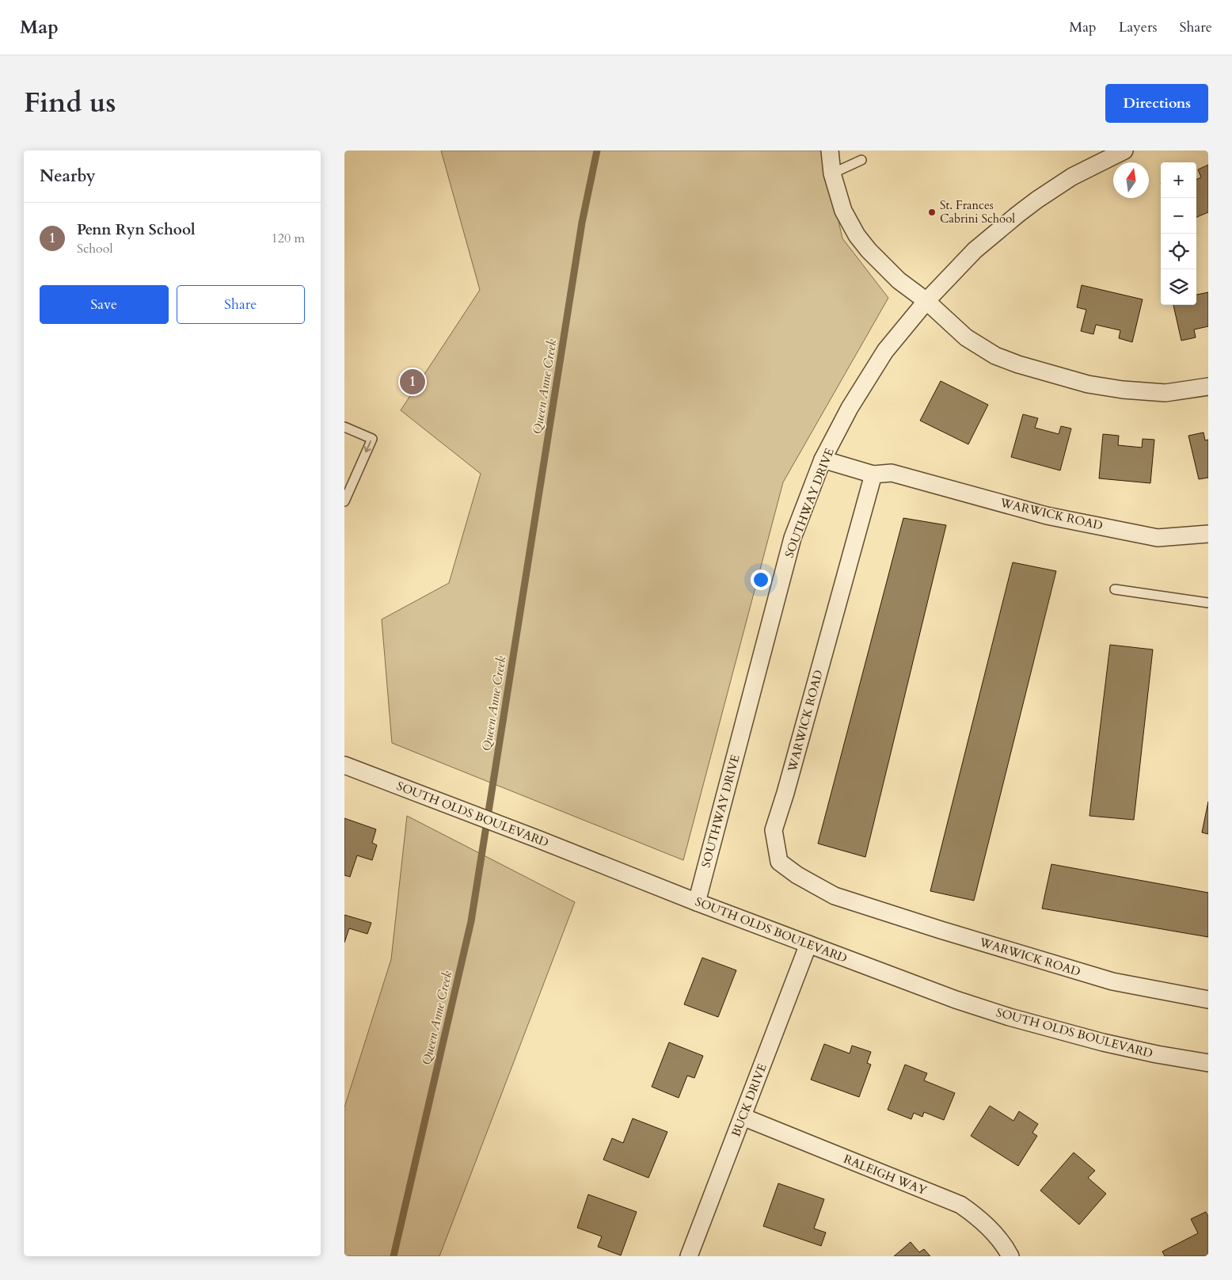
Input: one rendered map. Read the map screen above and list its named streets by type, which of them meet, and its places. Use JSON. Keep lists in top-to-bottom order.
{
  "streets": {
    "street": [
      "SOUTHWAY DRIVE",
      "WARWICK ROAD",
      "SOUTH OLDS BOULEVARD",
      "BUCK DRIVE",
      "RALEIGH WAY"
    ]
  },
  "crossings": [
    ["SOUTHWAY DRIVE", "SOUTH OLDS BOULEVARD"],
    ["SOUTH OLDS BOULEVARD", "BUCK DRIVE"],
    ["BUCK DRIVE", "RALEIGH WAY"]
  ],
  "water": ["Queen Anne Creek"],
  "places": ["St. Frances Cabrini School"],
  "north": "top",
  "page": {
    "header": "Map",
    "nav": ["Map", "Layers", "Share"],
    "title": "Find us",
    "buttons": [
      "Directions",
      ["Save", "Share"]
    ],
    "heading": "Nearby",
    "map_buttons": ["+", "−"],
    "list": [
      {
        "mark": "1",
        "name": "Penn Ryn School",
        "note": "School",
        "value": "120 m"
      }
    ],
    "pins": "1"
  }
}
